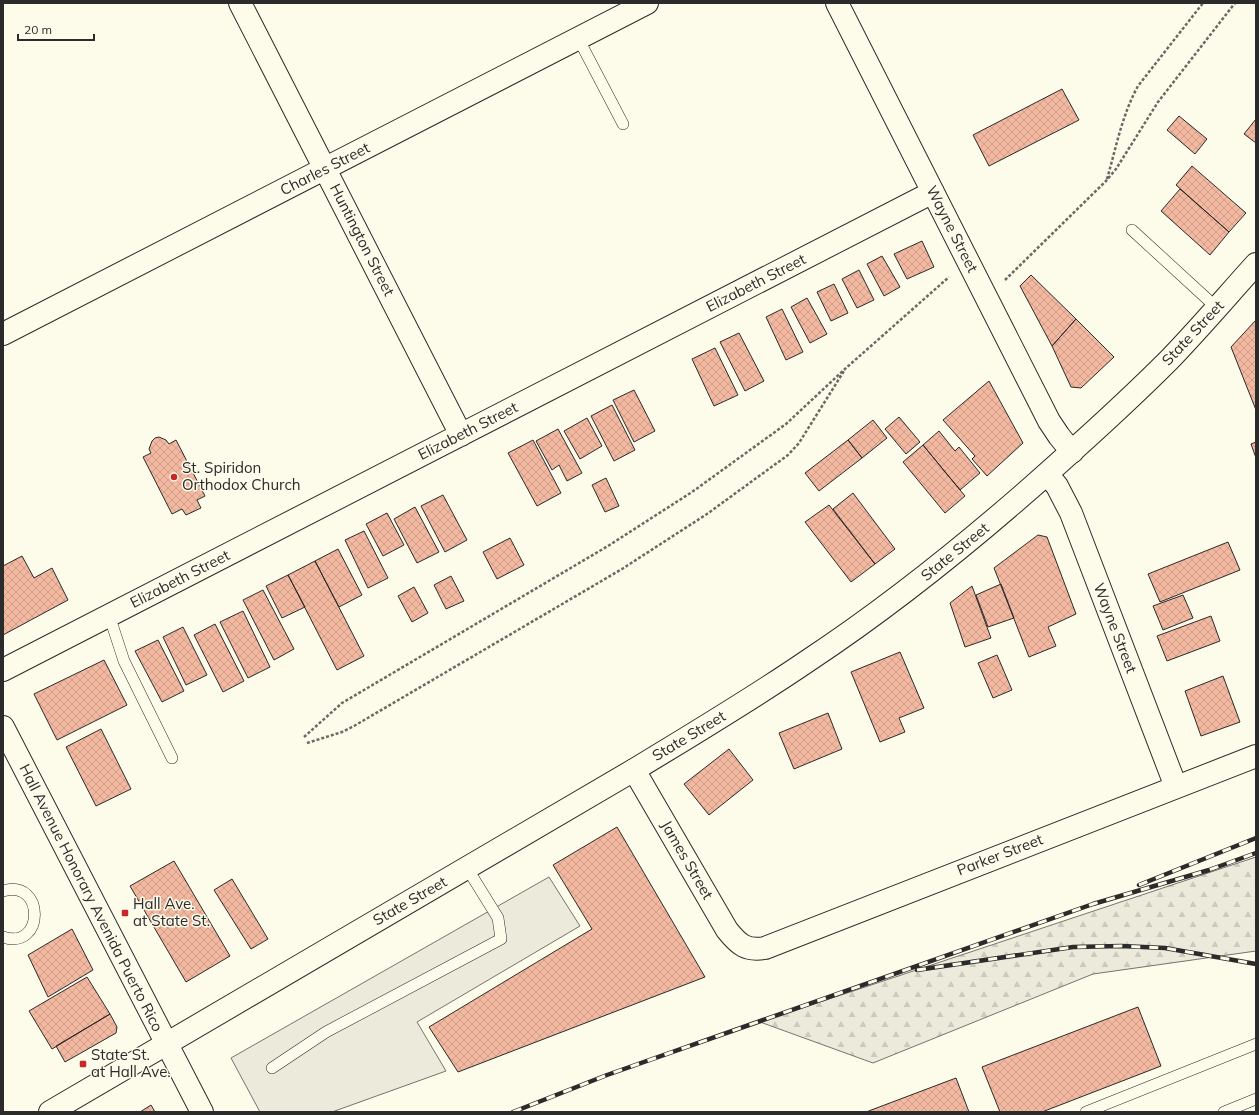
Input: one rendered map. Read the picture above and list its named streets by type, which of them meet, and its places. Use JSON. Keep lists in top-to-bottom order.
{
  "streets": {
    "street": [
      "Charles Street",
      "Wayne Street",
      "Huntington Street",
      "Elizabeth Street",
      "State Street",
      "Parker Street",
      "James Street",
      "Hall Avenue Honorary Avenida Puerto Rico"
    ]
  },
  "crossings": [
    ["Charles Street", "Huntington Street"],
    ["Wayne Street", "Elizabeth Street"],
    ["Wayne Street", "State Street"],
    ["Wayne Street", "Parker Street"],
    ["Huntington Street", "Elizabeth Street"],
    ["State Street", "James Street"],
    ["State Street", "Hall Avenue Honorary Avenida Puerto Rico"],
    ["Parker Street", "James Street"]
  ],
  "places": {
    "other": ["St. Spiridon Orthodox Church"],
    "transit": ["Hall Ave. at State St.", "State St. at Hall Ave."]
  },
  "scale_bar": "20 m"
}
